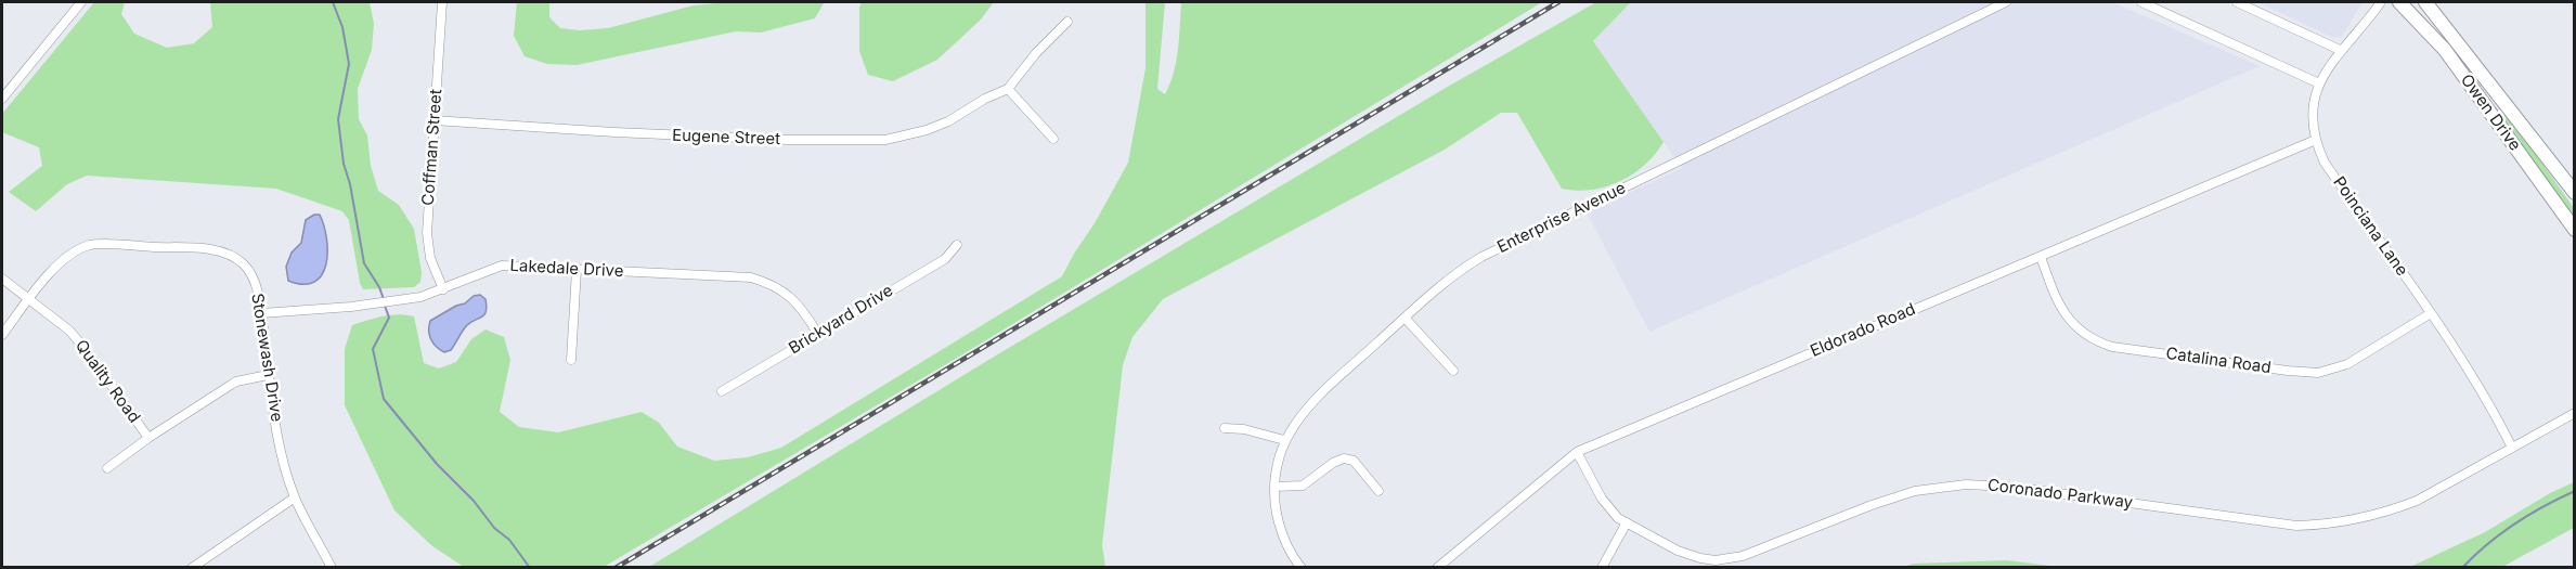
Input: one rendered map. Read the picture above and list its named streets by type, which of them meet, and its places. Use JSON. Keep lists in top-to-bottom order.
{
  "streets": {
    "highway": ["Owen Drive"],
    "street": [
      "Eugene Street",
      "Coffman Street",
      "Enterprise Avenue",
      "Poinciana Lane",
      "Lakedale Drive",
      "Brickyard Drive",
      "Eldorado Road",
      "Stonewash Drive",
      "Catalina Road",
      "Quality Road",
      "Coronado Parkway"
    ]
  },
  "crossings": [
    ["Eugene Street", "Coffman Street"],
    ["Coffman Street", "Lakedale Drive"],
    ["Poinciana Lane", "Eldorado Road"],
    ["Poinciana Lane", "Catalina Road"],
    ["Poinciana Lane", "Coronado Parkway"],
    ["Lakedale Drive", "Brickyard Drive"],
    ["Lakedale Drive", "Stonewash Drive"],
    ["Eldorado Road", "Catalina Road"],
    ["Eldorado Road", "Coronado Parkway"],
    ["Stonewash Drive", "Quality Road"]
  ]
}
